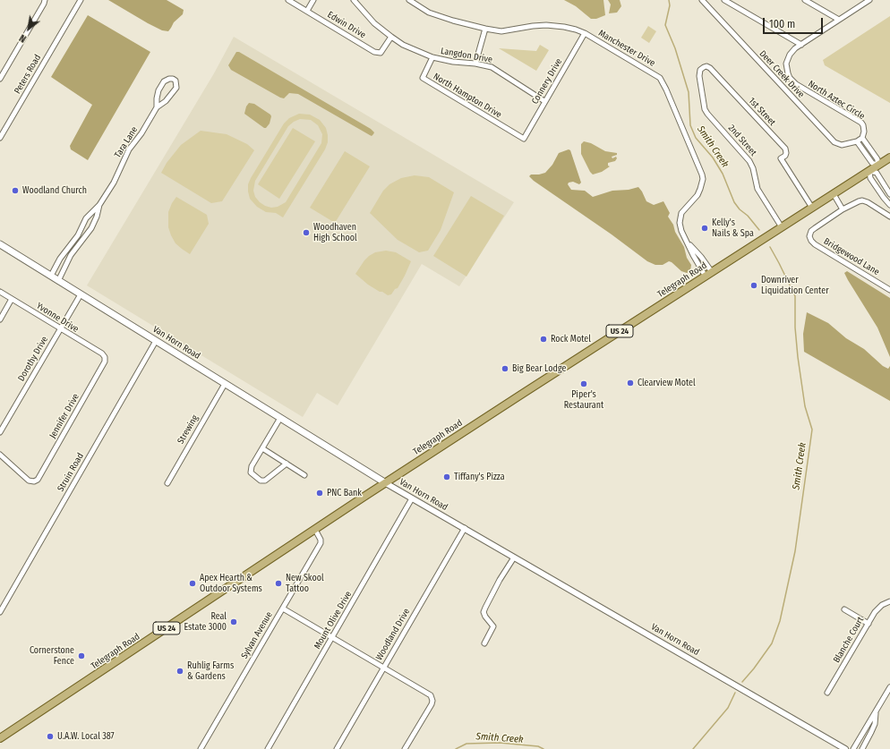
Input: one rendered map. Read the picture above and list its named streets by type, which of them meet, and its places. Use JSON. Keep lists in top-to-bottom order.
{
  "streets": {
    "main road": ["Telegraph Road", "US 24", "Van Horn Road"],
    "street": [
      "Edwin Drive",
      "Manchester Drive",
      "Langdon Drive",
      "Peters Road",
      "Deer Creek Drive",
      "Connery Drive",
      "North Hampton Drive",
      "North Aztec Circle",
      "1st Street",
      "2nd Street",
      "Tara Lane",
      "Bridgewood Lane",
      "Yvonne Drive",
      "Dorothy Drive",
      "Jennifer Drive",
      "Strewing",
      "Struin Road",
      "Mount Olive Drive",
      "Woodland Drive",
      "Sylvan Avenue",
      "Blanche Court"
    ]
  },
  "crossings": [
    ["Edwin Drive", "Langdon Drive"],
    ["Manchester Drive", "Connery Drive"],
    ["Manchester Drive", "Telegraph Road"],
    ["Langdon Drive", "Connery Drive"],
    ["Langdon Drive", "North Hampton Drive"],
    ["Deer Creek Drive", "North Aztec Circle"],
    ["Connery Drive", "North Hampton Drive"],
    ["1st Street", "2nd Street"],
    ["1st Street", "Telegraph Road"],
    ["2nd Street", "Telegraph Road"],
    ["Tara Lane", "Van Horn Road"],
    ["Telegraph Road", "Van Horn Road"],
    ["Telegraph Road", "Sylvan Avenue"],
    ["Yvonne Drive", "Dorothy Drive"],
    ["Yvonne Drive", "Jennifer Drive"],
    ["Van Horn Road", "Dorothy Drive"],
    ["Van Horn Road", "Strewing"],
    ["Van Horn Road", "Struin Road"],
    ["Van Horn Road", "Mount Olive Drive"],
    ["Van Horn Road", "Woodland Drive"]
  ],
  "water": ["Smith Creek"],
  "places": [
    "Woodland Church",
    "Kelly's Nails & Spa",
    "Woodhaven High School",
    "Downriver Liquidation Center",
    "Rock Motel",
    "Big Bear Lodge",
    "Clearview Motel",
    "Piper's Restaurant",
    "Tiffany's Pizza",
    "PNC Bank",
    "Apex Hearth & Outdoor Systems",
    "New Skool Tattoo",
    "Real Estate 3000",
    "Cornerstone Fence",
    "Ruhlig Farms & Gardens",
    "U.A.W. Local 387"
  ],
  "scale_bar": "100 m",
  "north": "bottom left"
}
